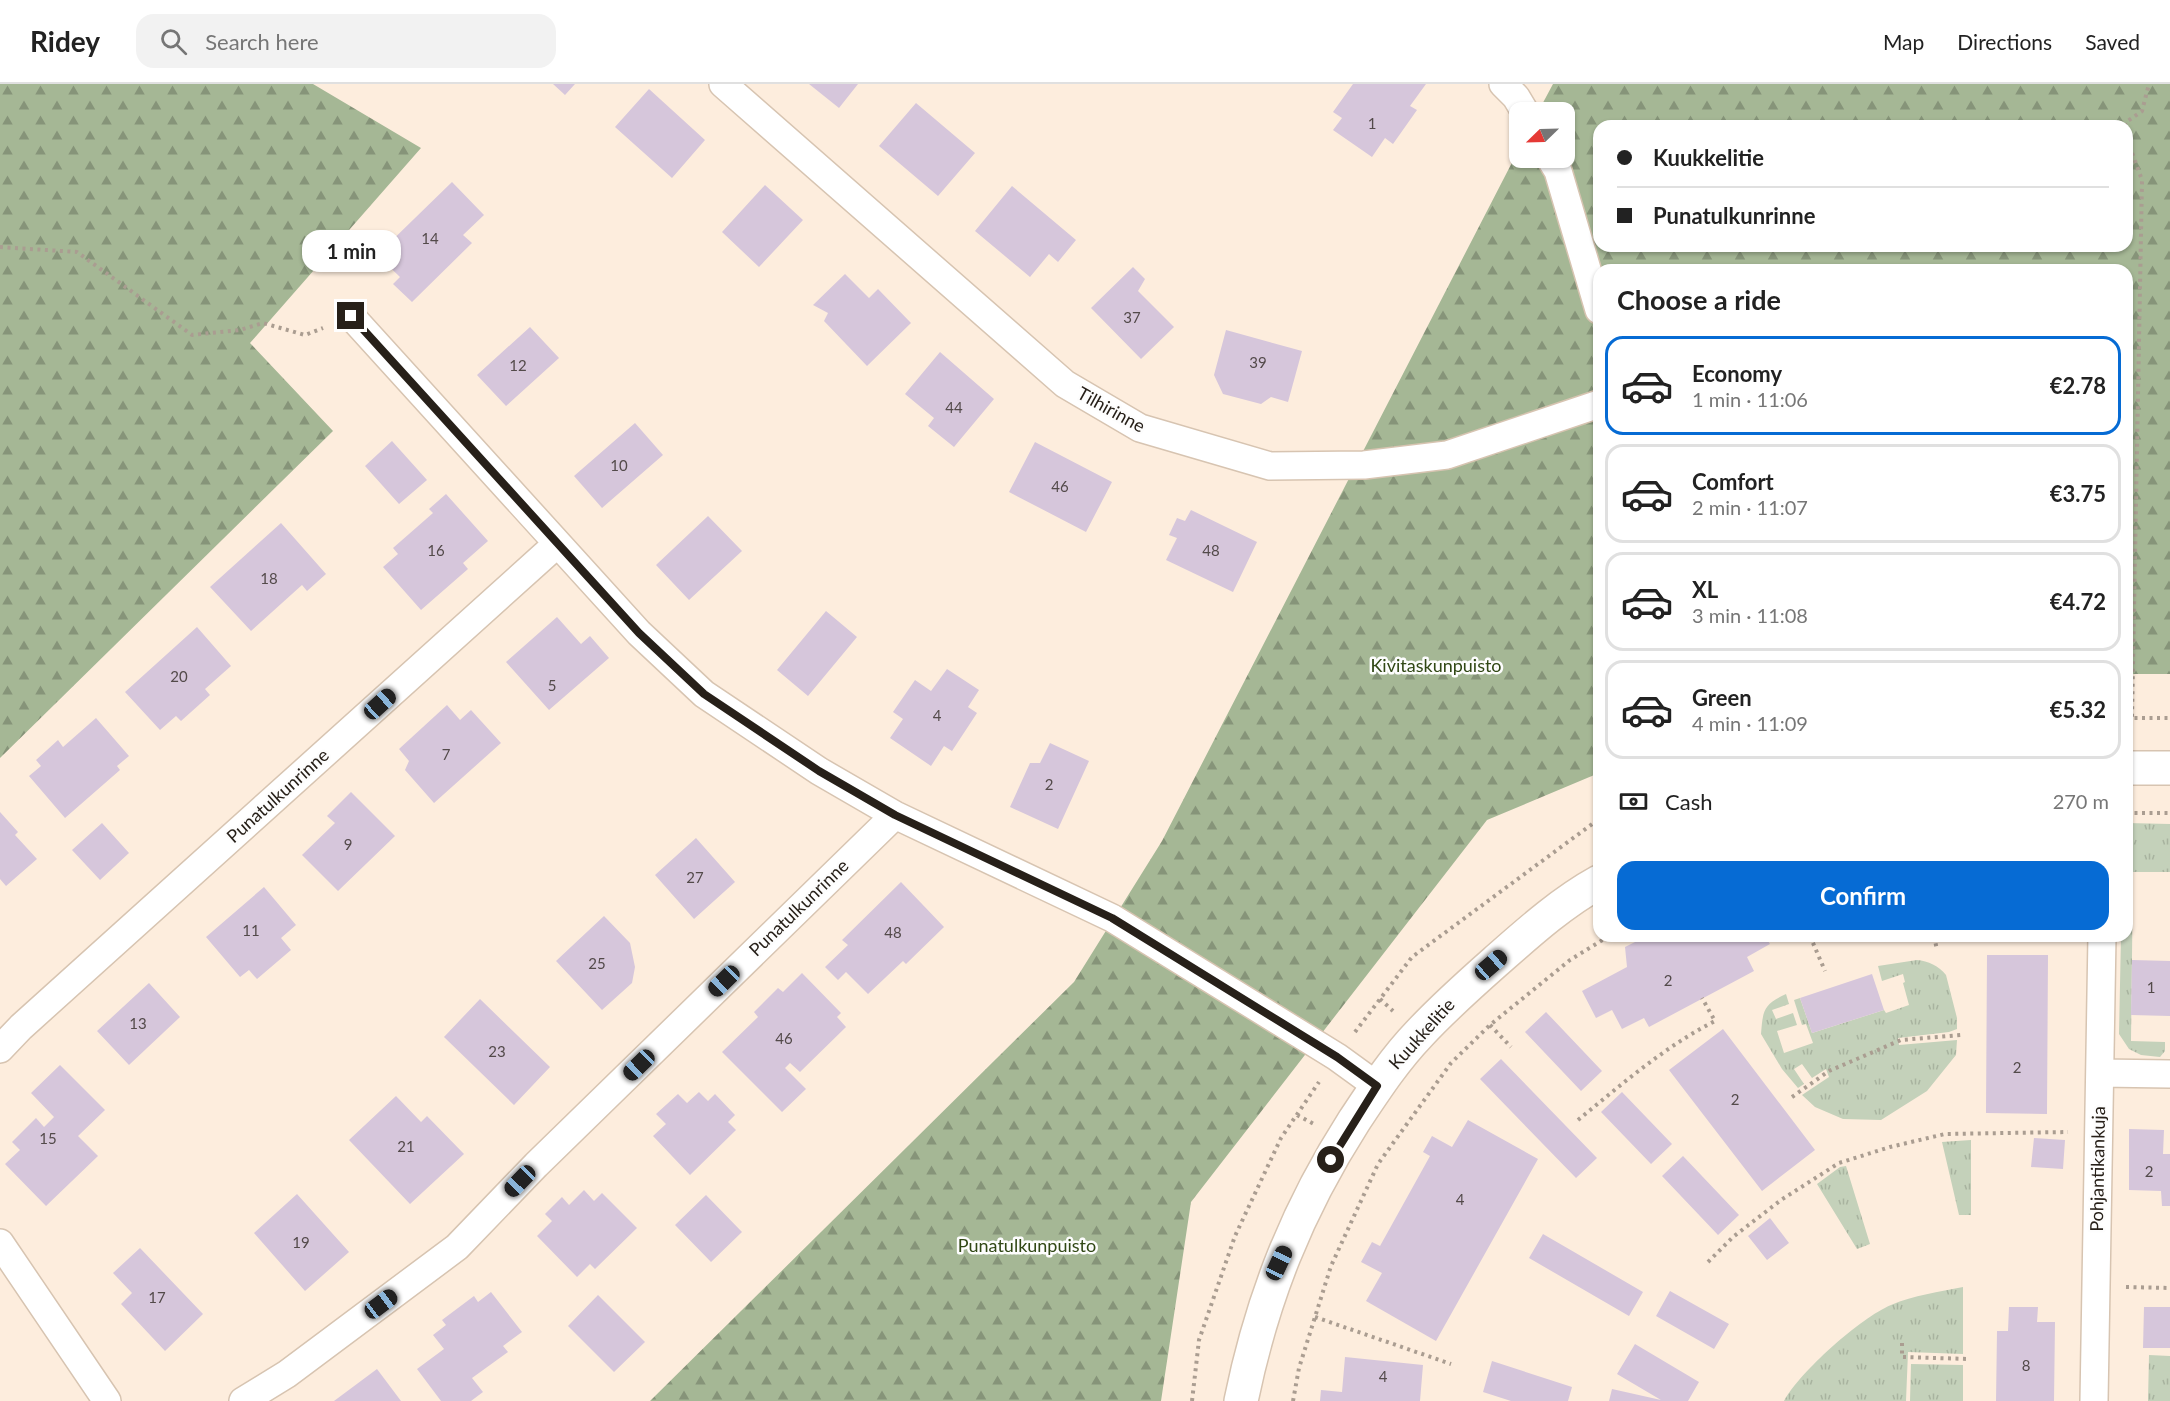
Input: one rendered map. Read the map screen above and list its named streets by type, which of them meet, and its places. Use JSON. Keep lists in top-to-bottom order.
{
  "streets": {
    "street": [
      "Tilhirinne",
      "Punatulkunrinne",
      "Kuukkelitie",
      "Pohjantikankuja"
    ]
  },
  "parks": ["Kivitaskunpuisto", "Punatulkunpuisto"],
  "house_numbers": [
    "1",
    "14",
    "37",
    "39",
    "12",
    "44",
    "10",
    "46",
    "16",
    "48",
    "18",
    "20",
    "5",
    "4",
    "7",
    "2",
    "9",
    "27",
    "11",
    "48",
    "25",
    "2",
    "1",
    "13",
    "46",
    "23",
    "2",
    "2",
    "15",
    "21",
    "2",
    "4",
    "19",
    "17",
    "8",
    "4"
  ],
  "north": "bottom left",
  "page": {
    "header": "Ridey",
    "search": "Search here",
    "nav": ["Map", "Directions", "Saved"],
    "banner": ["Kuukkelitie", "Punatulkunrinne"],
    "bubble": "1 min",
    "heading": "Choose a ride",
    "list": [
      {
        "name": "Economy",
        "note": "1 min · 11:06",
        "value": "€2.78"
      },
      {
        "name": "Comfort",
        "note": "2 min · 11:07",
        "value": "€3.75"
      },
      {
        "name": "XL",
        "note": "3 min · 11:08",
        "value": "€4.72"
      },
      {
        "name": "Green",
        "note": "4 min · 11:09",
        "value": "€5.32"
      }
    ],
    "pay": ["Cash", "270 m"],
    "buttons": "Confirm"
  }
}
